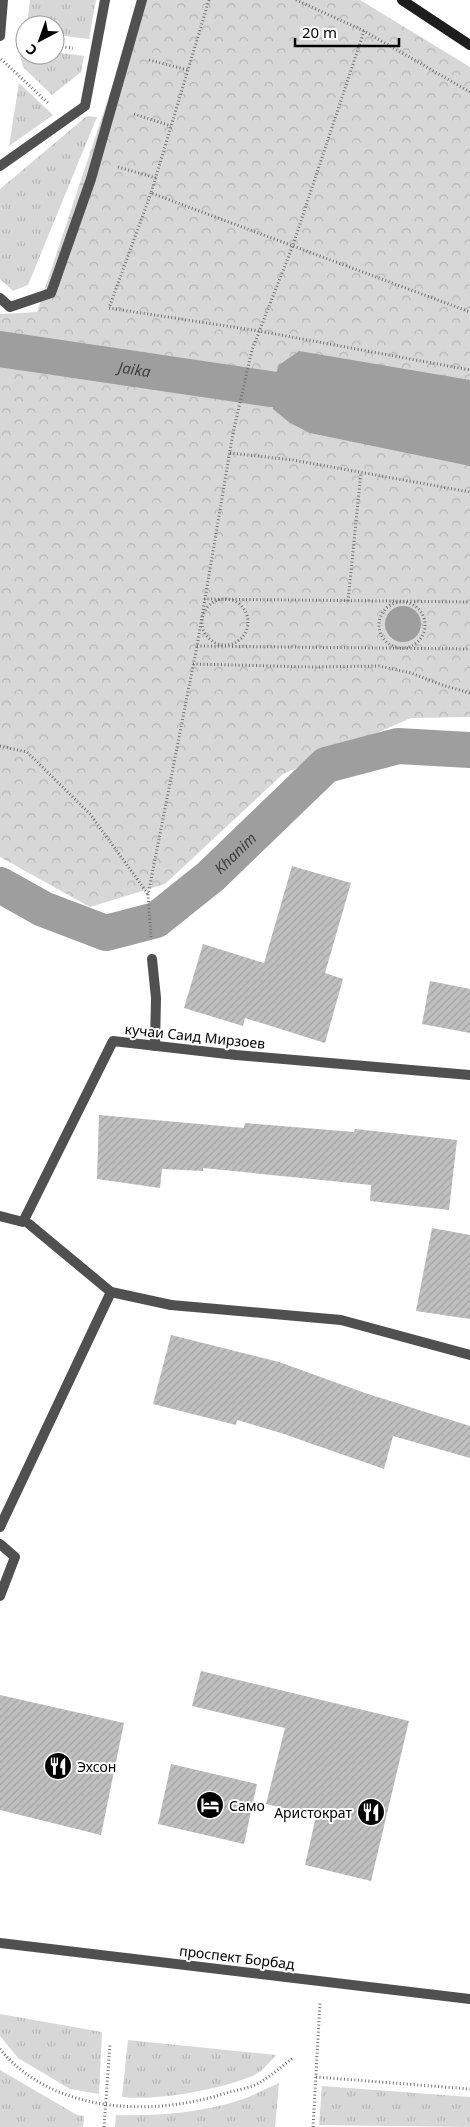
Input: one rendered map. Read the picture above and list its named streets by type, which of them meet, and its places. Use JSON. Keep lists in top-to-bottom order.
{
  "streets": {
    "street": ["кучаи Саид Мирзоев", "проспект Борбад"]
  },
  "water": ["Jaika", "Khanim"],
  "places": {
    "restaurant": ["Эхсон", "Аристократ"],
    "hotel": ["Само"]
  },
  "scale_bar": "20 m",
  "north": "bottom left"
}
